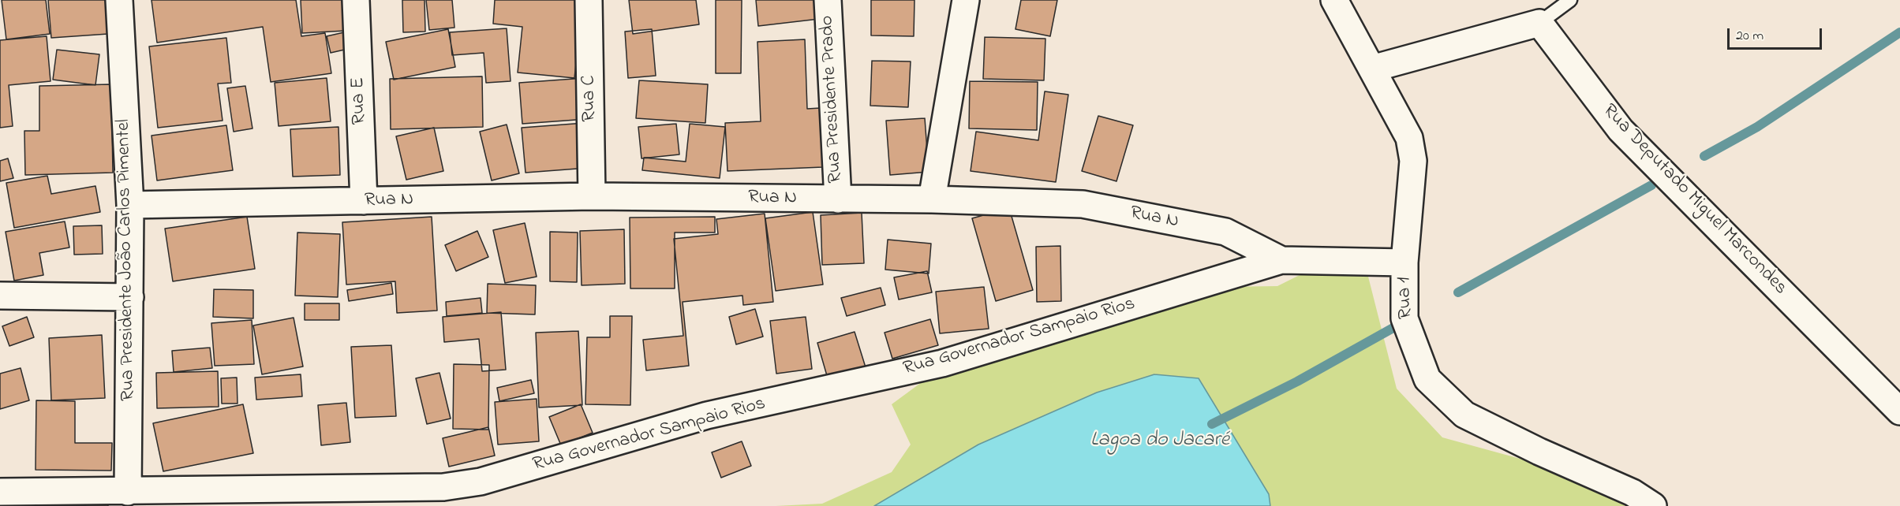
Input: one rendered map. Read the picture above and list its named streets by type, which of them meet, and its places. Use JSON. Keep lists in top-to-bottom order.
{
  "streets": {
    "street": [
      "Rua C",
      "Rua Presidente Prado",
      "Rua E",
      "Rua N",
      "Rua Deputado Miguel Marcondes",
      "Rua Presidente João Carlos Pimentel",
      "Rua 1",
      "Rua Governador Sampaio Rios"
    ]
  },
  "crossings": [
    ["Rua C", "Rua N"],
    ["Rua Presidente Prado", "Rua N"],
    ["Rua E", "Rua N"],
    ["Rua N", "Rua Presidente João Carlos Pimentel"],
    ["Rua N", "Rua 1"],
    ["Rua N", "Rua Governador Sampaio Rios"],
    ["Rua Presidente João Carlos Pimentel", "Rua Governador Sampaio Rios"]
  ],
  "water": ["Lagoa do Jacaré"],
  "scale_bar": "20 m"
}
